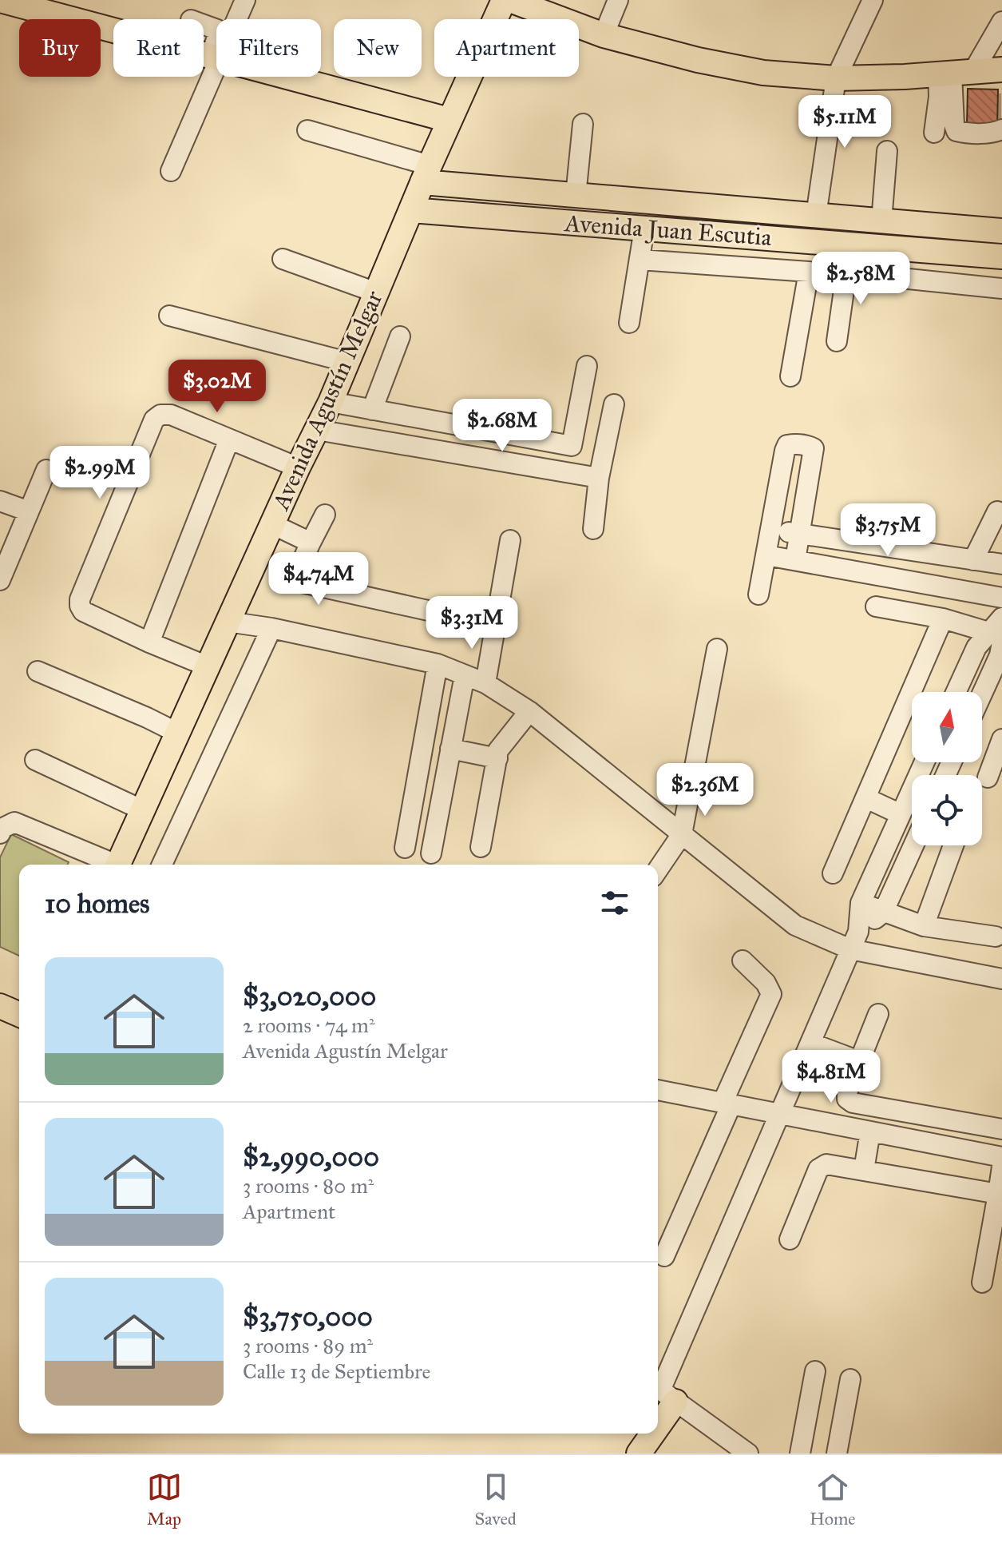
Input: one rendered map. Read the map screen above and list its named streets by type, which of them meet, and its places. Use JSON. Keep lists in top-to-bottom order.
{
  "streets": {
    "main road": ["Avenida Juan Escutia", "Avenida Agustín Melgar"]
  },
  "crossings": [
    ["Avenida Juan Escutia", "Avenida Agustín Melgar"]
  ],
  "north": "top",
  "page": {
    "chip": [
      "Buy",
      "Rent",
      "Filters",
      "New",
      "Apartment"
    ],
    "price": [
      "$5.11M",
      "$2.58M",
      "$3.02M",
      "$2.68M",
      "$2.99M",
      "$3.75M",
      "$4.74M",
      "$3.31M",
      "$2.36M",
      "$4.81M"
    ],
    "heading": "10 homes",
    "list": [
      {
        "name": "$3,020,000",
        "note": "2 rooms · 74 m² · Avenida Agustín Melgar"
      },
      {
        "name": "$2,990,000",
        "note": "3 rooms · 80 m² · Apartment"
      },
      {
        "name": "$3,750,000",
        "note": "3 rooms · 89 m² · Calle 13 de Septiembre"
      }
    ],
    "tabs": ["Map", "Saved", "Home"]
  }
}
